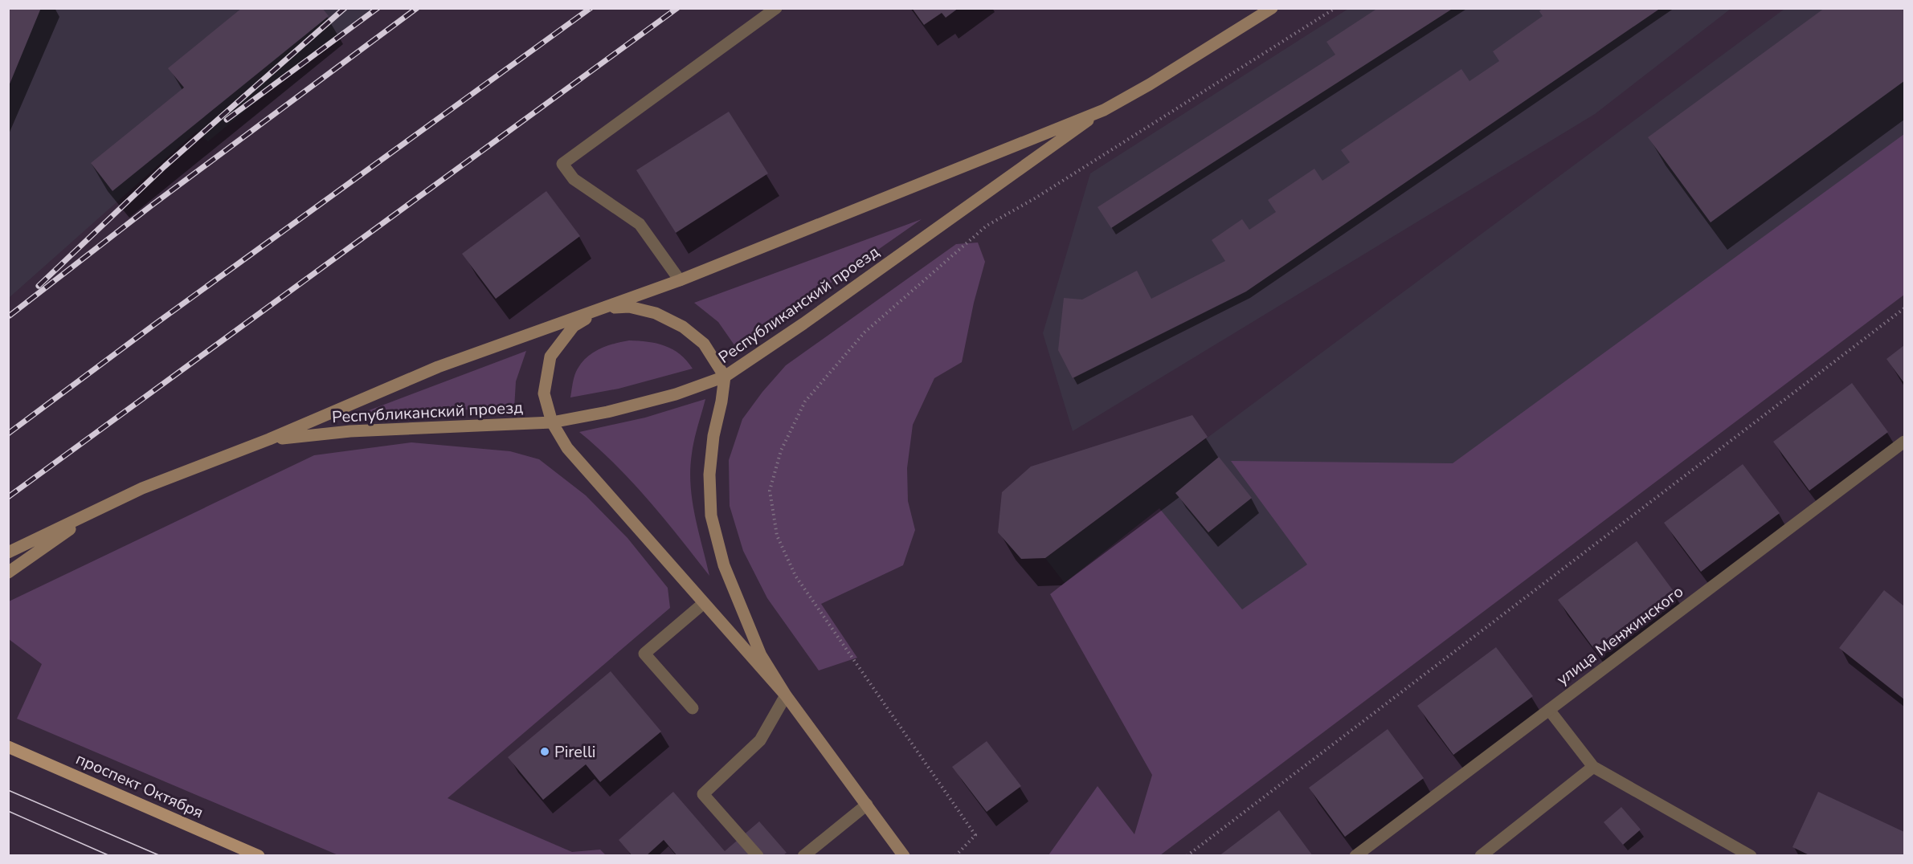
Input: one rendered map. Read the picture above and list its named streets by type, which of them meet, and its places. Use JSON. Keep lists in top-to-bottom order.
{
  "streets": {
    "main road": ["Республиканский проезд", "проспект Октября"],
    "street": ["улица Менжинского"]
  },
  "places": ["Pirelli"]
}
